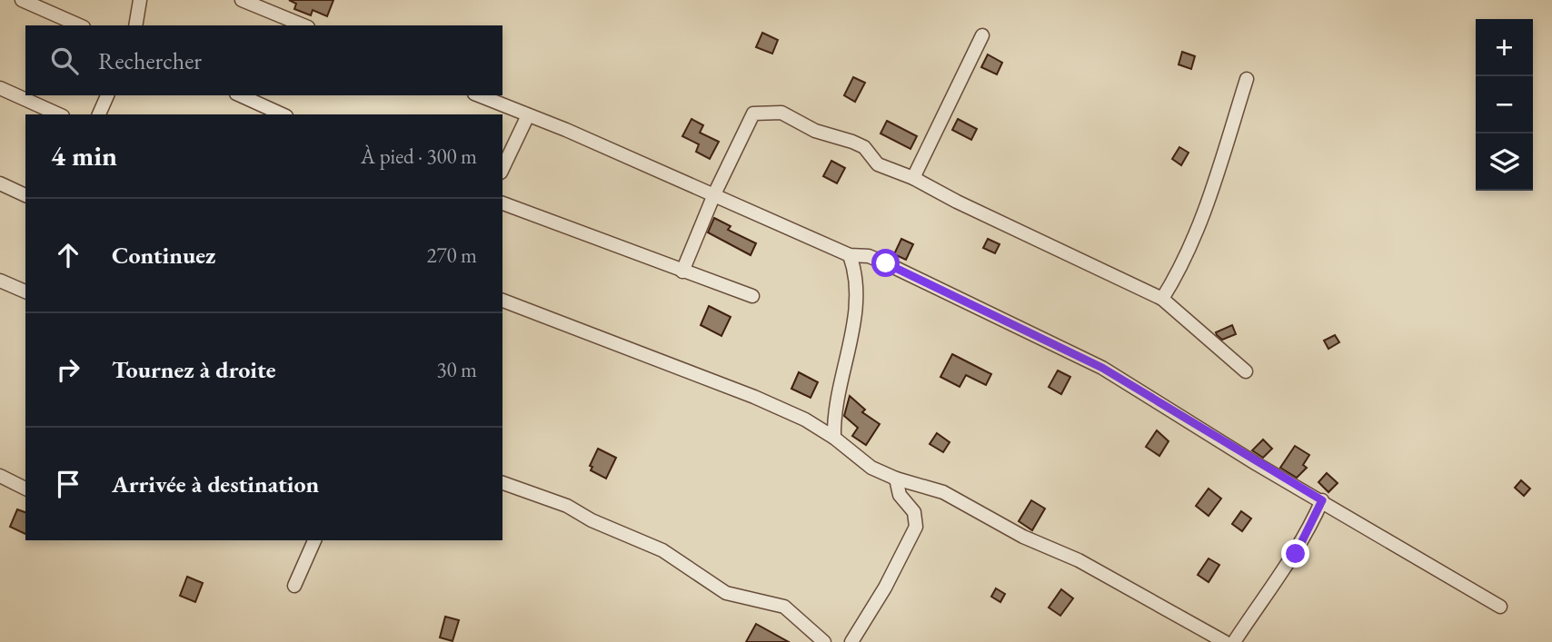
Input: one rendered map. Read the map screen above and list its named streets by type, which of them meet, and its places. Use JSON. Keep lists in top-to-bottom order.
{
  "page": {
    "map_buttons": ["+", "−"],
    "search": "Rechercher",
    "heading": ["4 min", "À pied · 300 m"],
    "list": [
      ["Continuez", "270 m"],
      ["Tournez à droite", "30 m"],
      "Arrivée à destination"
    ]
  }
}
